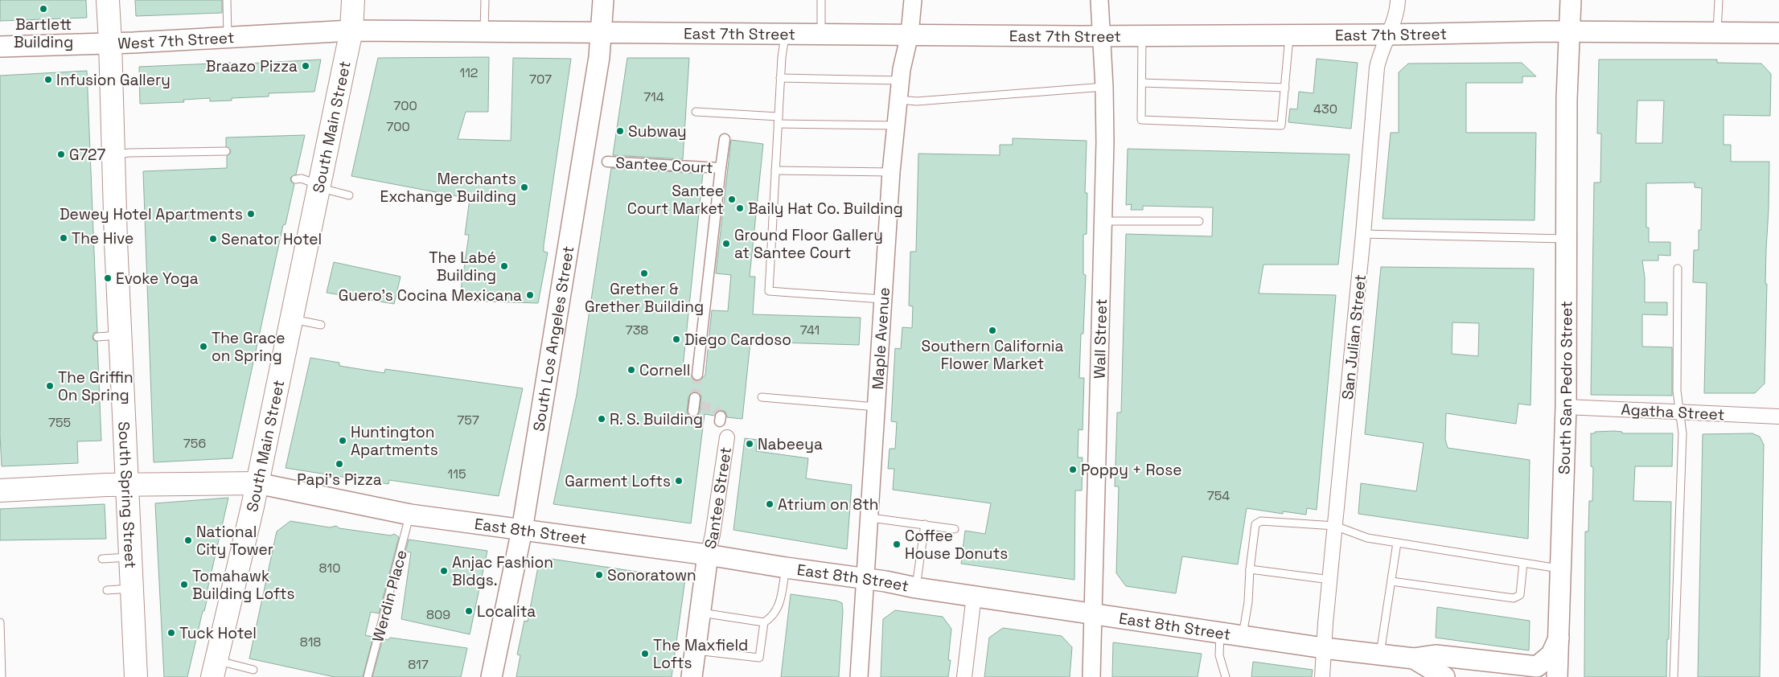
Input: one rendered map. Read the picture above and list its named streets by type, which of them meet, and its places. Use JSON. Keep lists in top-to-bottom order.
{
  "streets": {
    "main road": [
      "East 7th Street",
      "West 7th Street",
      "South Main Street",
      "South Los Angeles Street",
      "South San Pedro Street",
      "South Spring Street",
      "Santee Street",
      "East 8th Street"
    ],
    "street": [
      "Santee Court",
      "San Julian Street",
      "Maple Avenue",
      "Wall Street",
      "Agatha Street"
    ],
    "lane": ["Werdin Place"]
  },
  "crossings": [
    ["East 7th Street", "West 7th Street"],
    ["East 7th Street", "South Main Street"],
    ["East 7th Street", "San Julian Street"],
    ["East 7th Street", "Maple Avenue"],
    ["East 7th Street", "Wall Street"],
    ["East 7th Street", "South Los Angeles Street"],
    ["East 7th Street", "South San Pedro Street"],
    ["West 7th Street", "South Main Street"],
    ["West 7th Street", "South Spring Street"],
    ["South Main Street", "East 8th Street"],
    ["San Julian Street", "East 8th Street"],
    ["Maple Avenue", "East 8th Street"],
    ["Wall Street", "East 8th Street"],
    ["South Los Angeles Street", "East 8th Street"],
    ["South San Pedro Street", "Agatha Street"],
    ["Santee Street", "East 8th Street"],
    ["East 8th Street", "Werdin Place"]
  ],
  "places": [
    "Bartlett Building",
    "Braazo Pizza",
    "Infusion Gallery",
    "Subway",
    "G727",
    "Merchants Exchange Building",
    "Santee Court Market",
    "Baily Hat Co. Building",
    "Dewey Hotel Apartments",
    "The Hive",
    "Senator Hotel",
    "Ground Floor Gallery at Santee Court",
    "The Labé Building",
    "Grether & Grether Building",
    "Evoke Yoga",
    "Guero's Cocina Mexicana",
    "Southern California Flower Market",
    "Diego Cardoso",
    "The Grace on Spring",
    "Cornell",
    "The Griffin On Spring",
    "R. S. Building",
    "Huntington Apartments",
    "Nabeeya",
    "Papi's Pizza",
    "Poppy + Rose",
    "Garment Lofts",
    "Atrium on 8th",
    "National City Tower",
    "Coffee House Donuts",
    "Anjac Fashion Bldgs.",
    "Sonoratown",
    "Tomahawk Building Lofts",
    "Localita",
    "Tuck Hotel",
    "The Maxfield Lofts"
  ],
  "house_numbers": [
    "112",
    "707",
    "714",
    "700",
    "430",
    "700",
    "738",
    "741",
    "757",
    "755",
    "756",
    "115",
    "754",
    "810",
    "809",
    "818",
    "817"
  ]
}
